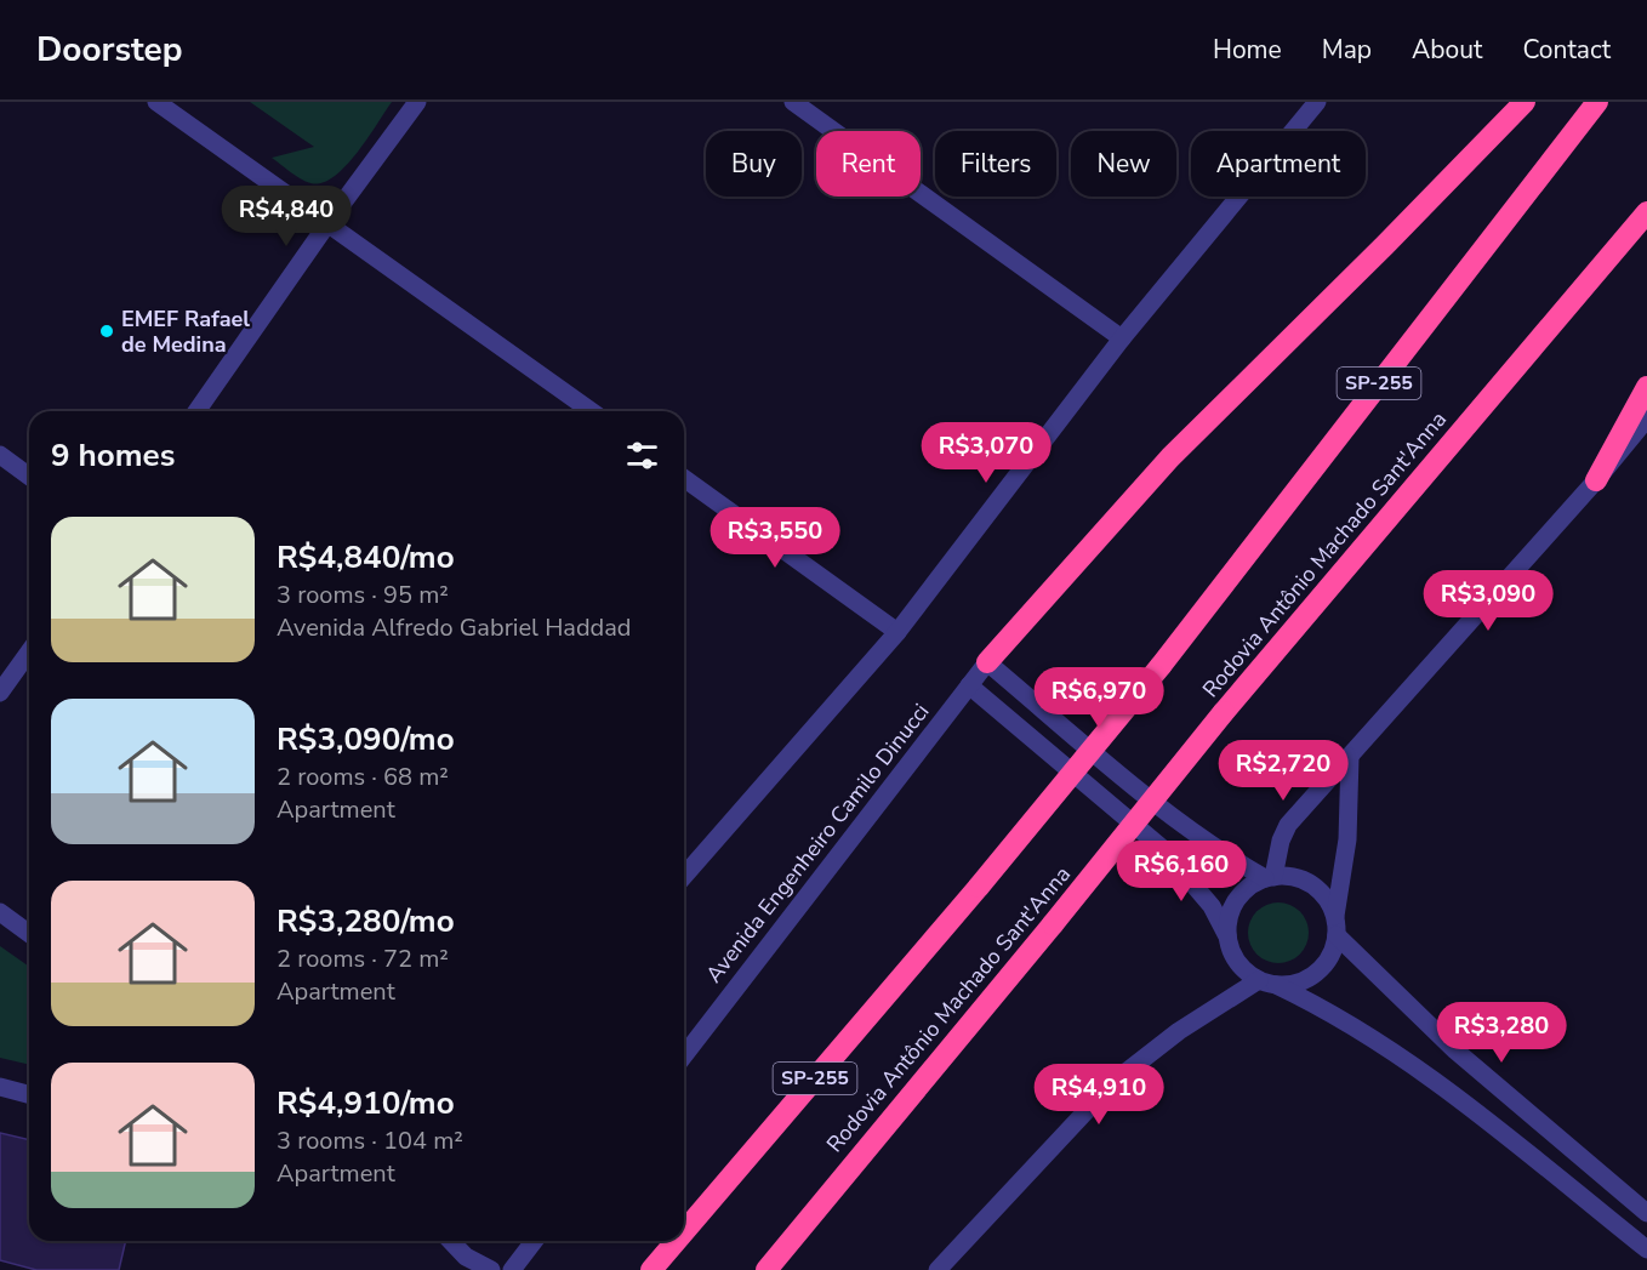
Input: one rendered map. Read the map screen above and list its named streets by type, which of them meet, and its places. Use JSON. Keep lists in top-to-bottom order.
{
  "streets": {
    "highway": ["SP-255", "Rodovia Antônio Machado Sant'Anna"],
    "street": ["Avenida Engenheiro Camilo Dinucci"]
  },
  "places": ["EMEF Rafael de Medina"],
  "page": {
    "header": "Doorstep",
    "nav": [
      "Home",
      "Map",
      "About",
      "Contact"
    ],
    "chip": [
      "Buy",
      "Rent",
      "Filters",
      "New",
      "Apartment"
    ],
    "price": [
      "R$4,840",
      "R$3,070",
      "R$3,550",
      "R$3,090",
      "R$6,970",
      "R$2,720",
      "R$6,160",
      "R$3,280",
      "R$4,910"
    ],
    "heading": "9 homes",
    "list": [
      {
        "name": "R$4,840/mo",
        "note": "3 rooms · 95 m² · Avenida Alfredo Gabriel Haddad"
      },
      {
        "name": "R$3,090/mo",
        "note": "2 rooms · 68 m² · Apartment"
      },
      {
        "name": "R$3,280/mo",
        "note": "2 rooms · 72 m² · Apartment"
      },
      {
        "name": "R$4,910/mo",
        "note": "3 rooms · 104 m² · Apartment"
      }
    ]
  }
}
